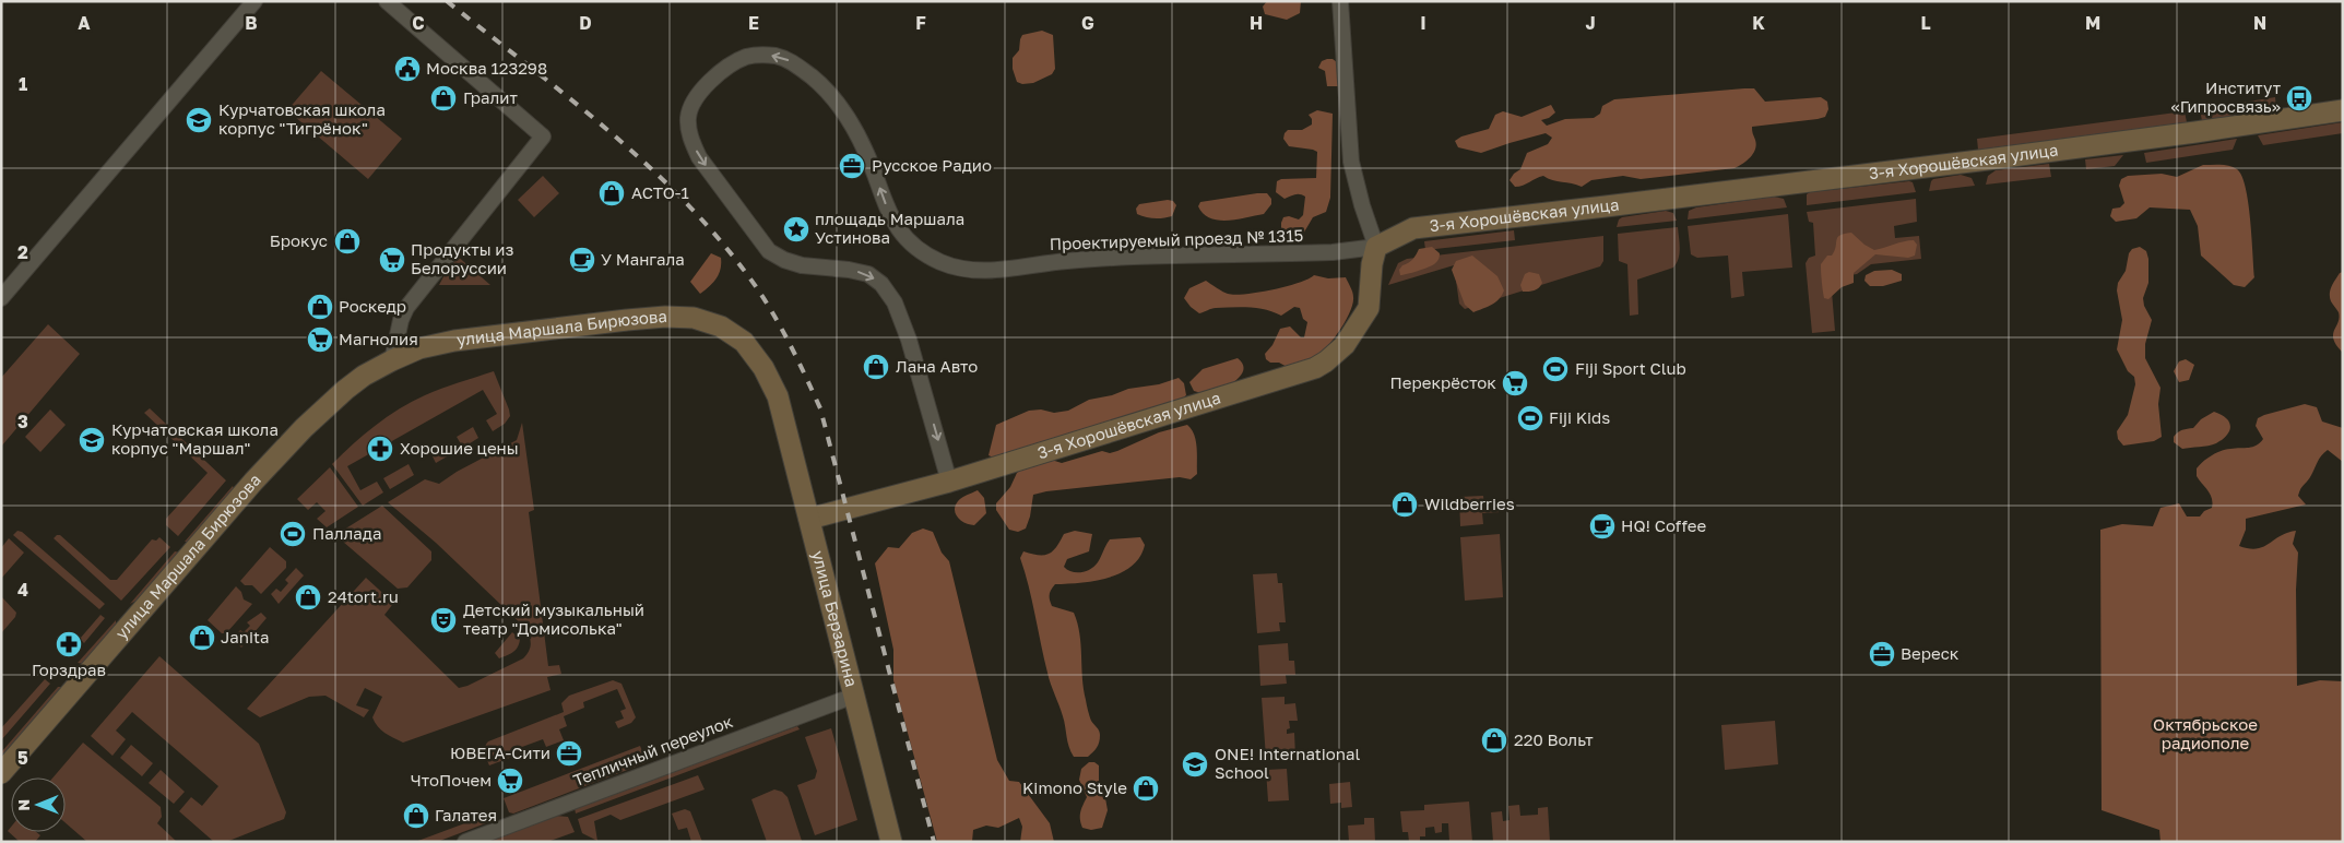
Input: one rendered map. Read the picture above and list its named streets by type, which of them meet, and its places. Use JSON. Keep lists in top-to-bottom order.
{
  "streets": {
    "street": [
      "3-я Хорошёвская улица",
      "Проектируемый проезд № 1315",
      "улица Маршала Бирюзова",
      "улица Берзарина",
      "Тепличный переулок"
    ]
  },
  "crossings": [
    ["3-я Хорошёвская улица", "Проектируемый проезд № 1315"],
    ["3-я Хорошёвская улица", "улица Берзарина"],
    ["улица Маршала Бирюзова", "улица Берзарина"],
    ["улица Берзарина", "Тепличный переулок"]
  ],
  "parks": ["Октябрьское радиополе"],
  "places": {
    "public building": ["Москва 123298"],
    "shop": [
      "Гралит",
      "АСТО-1",
      "Брокус",
      "Роскедр",
      "Лана Авто",
      "Wildberries",
      "24tort.ru",
      "Janita",
      "220 Вольт",
      "Kimono Style",
      "Галатея"
    ],
    "bus stop": ["Институт «Гипросвязь»"],
    "school or university": ["Курчатовская школа корпус \"Тигрёнок\"", "Курчатовская школа корпус \"Маршал\"", "ONE! International School"],
    "office": ["Русское Радио", "Вереск", "ЮВЕГА-Сити"],
    "place": ["площадь Маршала Устинова"],
    "supermarket": [
      "Продукты из Белоруссии",
      "Магнолия",
      "Перекрёсток",
      "ЧтоПочем"
    ],
    "cafe": ["У Мангала", "HQ! Coffee"],
    "sports": ["Fiji Sport Club", "Fiji Kids", "Паллада"],
    "pharmacy": ["Хорошие цены", "Горздрав"],
    "theatre": ["Детский музыкальный театр \"Домисолька\""]
  },
  "north": "left",
  "grid": {
    "columns": [
      "A",
      "B",
      "C",
      "D",
      "E",
      "F",
      "G",
      "H",
      "I",
      "J",
      "K",
      "L",
      "M",
      "N"
    ],
    "rows": [
      "1",
      "2",
      "3",
      "4",
      "5"
    ]
  }
}
